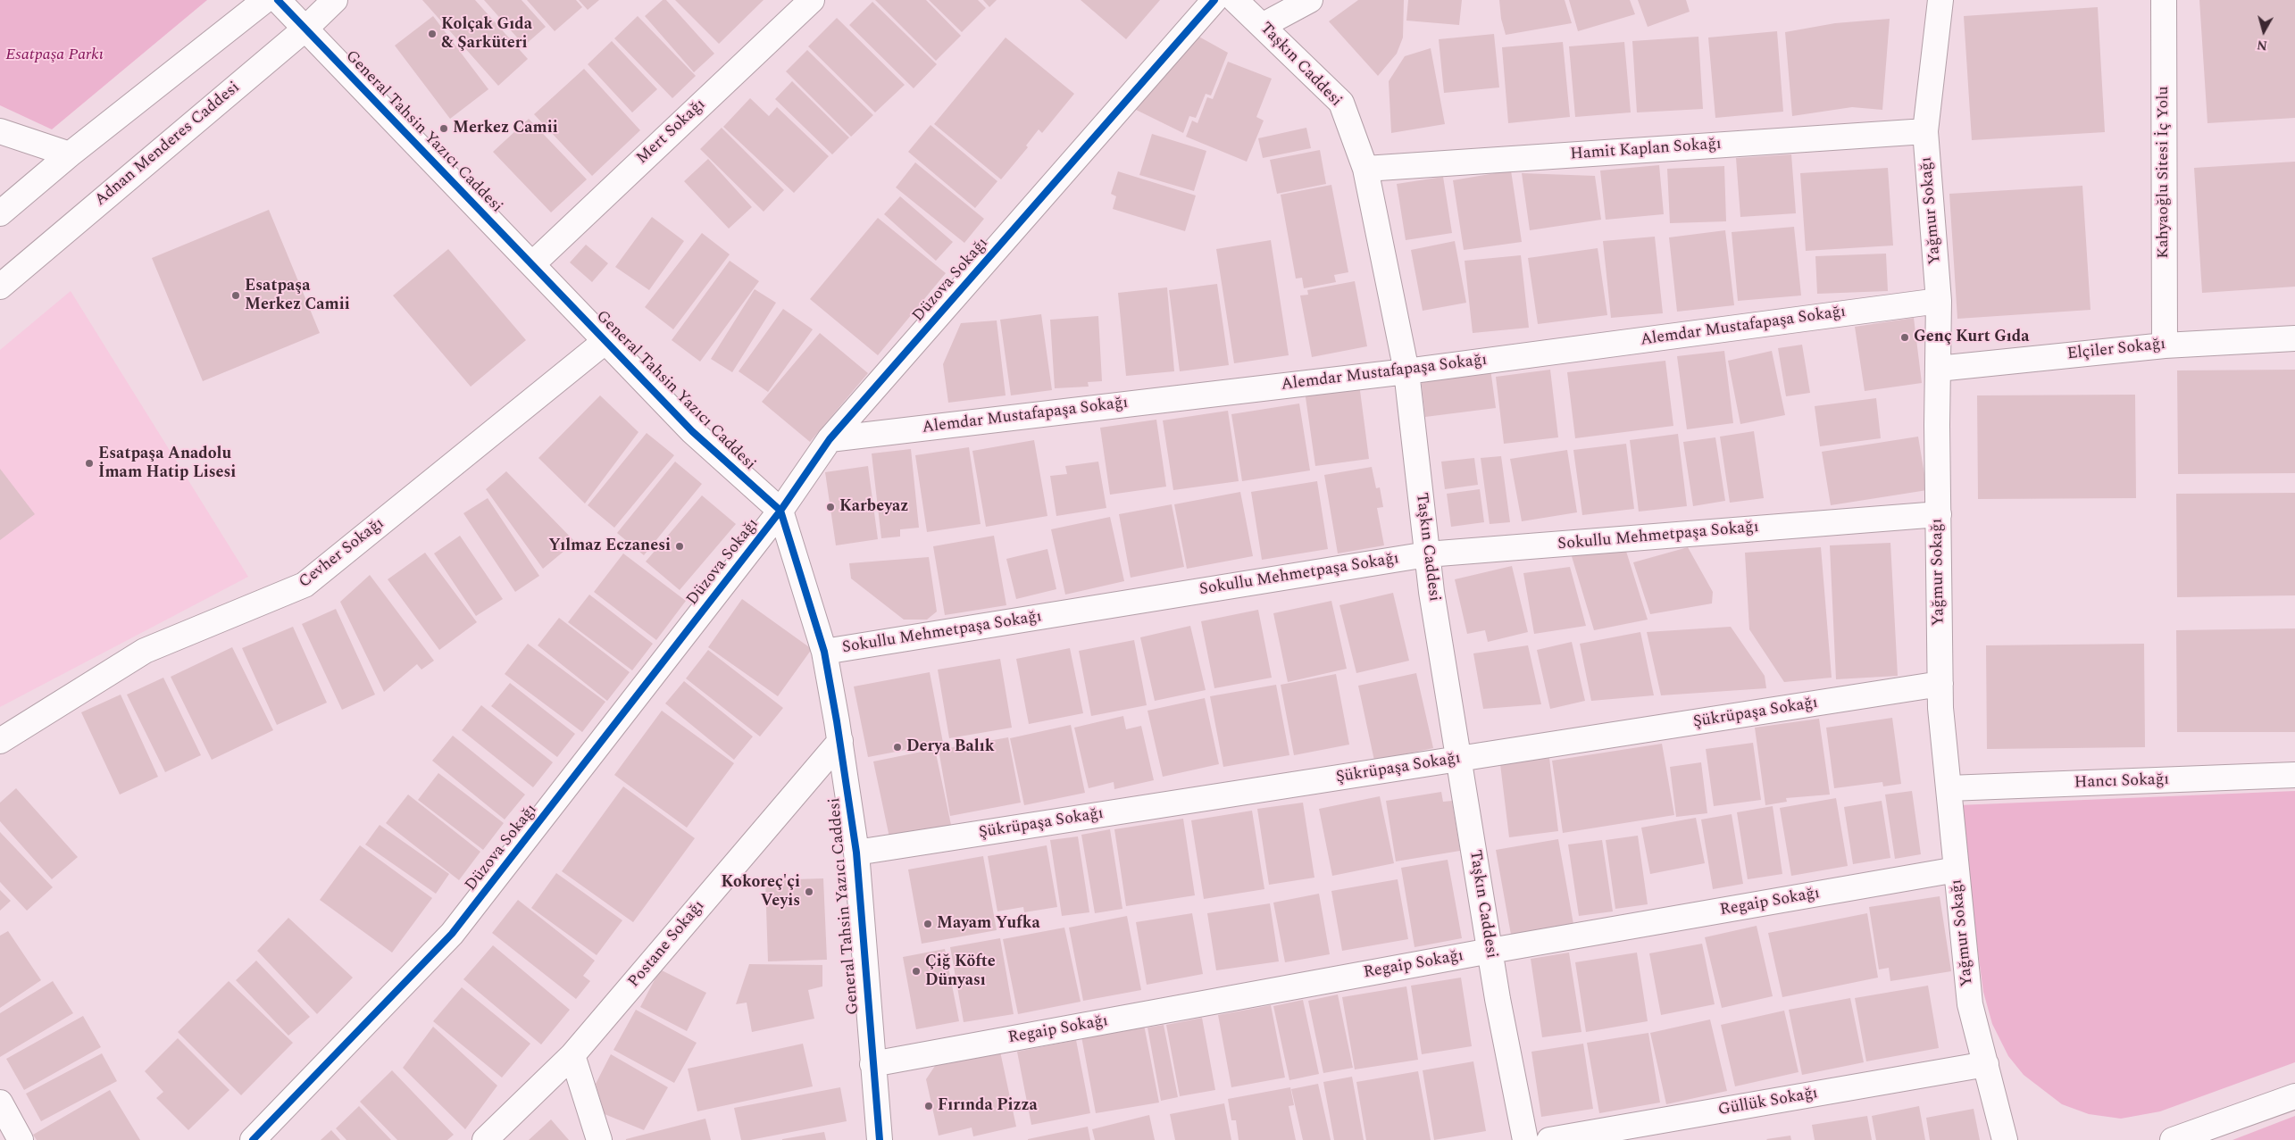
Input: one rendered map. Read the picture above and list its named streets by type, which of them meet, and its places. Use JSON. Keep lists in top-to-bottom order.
{
  "streets": {
    "street": [
      "Taşkın Caddesi",
      "General Tahsin Yazıcı Caddesi",
      "Mert Sokağı",
      "Adnan Menderes Caddesi",
      "Hamit Kaplan Sokağı",
      "Kahyaoğlu Sitesi İç Yolu",
      "Yağmur Sokağı",
      "Düzova Sokağı",
      "Alemdar Mustafapaşa Sokağı",
      "Elçiler Sokağı",
      "Sokullu Mehmetpaşa Sokağı",
      "Cevher Sokağı",
      "Şükrüpaşa Sokağı",
      "Hancı Sokağı",
      "Regaip Sokağı",
      "Postane Sokağı",
      "Güllük Sokağı"
    ]
  },
  "crossings": [
    ["Taşkın Caddesi", "Hamit Kaplan Sokağı"],
    ["Taşkın Caddesi", "Alemdar Mustafapaşa Sokağı"],
    ["Taşkın Caddesi", "Sokullu Mehmetpaşa Sokağı"],
    ["Taşkın Caddesi", "Şükrüpaşa Sokağı"],
    ["Taşkın Caddesi", "Regaip Sokağı"],
    ["General Tahsin Yazıcı Caddesi", "Mert Sokağı"],
    ["General Tahsin Yazıcı Caddesi", "Adnan Menderes Caddesi"],
    ["General Tahsin Yazıcı Caddesi", "Düzova Sokağı"],
    ["General Tahsin Yazıcı Caddesi", "Sokullu Mehmetpaşa Sokağı"],
    ["General Tahsin Yazıcı Caddesi", "Cevher Sokağı"],
    ["General Tahsin Yazıcı Caddesi", "Şükrüpaşa Sokağı"],
    ["General Tahsin Yazıcı Caddesi", "Regaip Sokağı"],
    ["General Tahsin Yazıcı Caddesi", "Postane Sokağı"],
    ["Hamit Kaplan Sokağı", "Yağmur Sokağı"],
    ["Kahyaoğlu Sitesi İç Yolu", "Elçiler Sokağı"],
    ["Yağmur Sokağı", "Alemdar Mustafapaşa Sokağı"],
    ["Yağmur Sokağı", "Elçiler Sokağı"],
    ["Yağmur Sokağı", "Sokullu Mehmetpaşa Sokağı"],
    ["Yağmur Sokağı", "Şükrüpaşa Sokağı"],
    ["Yağmur Sokağı", "Hancı Sokağı"],
    ["Yağmur Sokağı", "Regaip Sokağı"],
    ["Yağmur Sokağı", "Güllük Sokağı"],
    ["Düzova Sokağı", "Alemdar Mustafapaşa Sokağı"]
  ],
  "parks": ["Esatpaşa Parkı"],
  "places": [
    "Kolçak Gıda & Şarküteri",
    "Merkez Camii",
    "Esatpaşa Merkez Camii",
    "Genç Kurt Gıda",
    "Esatpaşa Anadolu İmam Hatip Lisesi",
    "Karbeyaz",
    "Yılmaz Eczanesi",
    "Derya Balık",
    "Kokoreç'çi Veyis",
    "Mayam Yufka",
    "Çiğ Köfte Dünyası",
    "Fırında Pizza"
  ],
  "north": "bottom"
}
